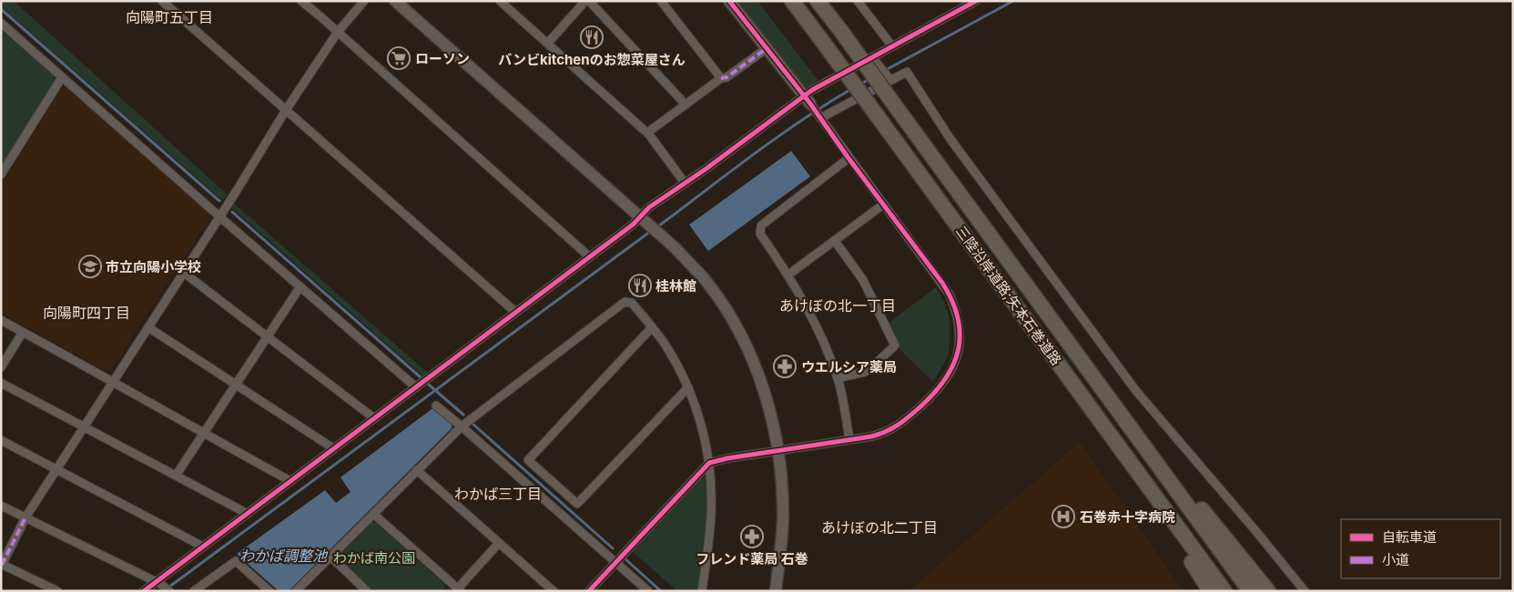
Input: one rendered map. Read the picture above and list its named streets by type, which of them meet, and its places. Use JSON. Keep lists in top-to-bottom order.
{
  "streets": {
    "highway": ["三陸沿岸道路;矢本石巻道路"]
  },
  "districts": [
    "向陽町五丁目",
    "あけぼの北一丁目",
    "向陽町四丁目",
    "わかば三丁目",
    "あけぼの北二丁目"
  ],
  "water": ["わかば調整池"],
  "parks": ["わかば南公園"],
  "places": {
    "restaurant": ["バンビkitchenのお惣菜屋さん", "桂林館"],
    "supermarket": ["ローソン"],
    "school or university": ["市立向陽小学校"],
    "pharmacy": ["ウエルシア薬局", "フレンド薬局 石巻"],
    "hospital": ["石巻赤十字病院"]
  },
  "legend": ["自転車道", "小道"]
}
